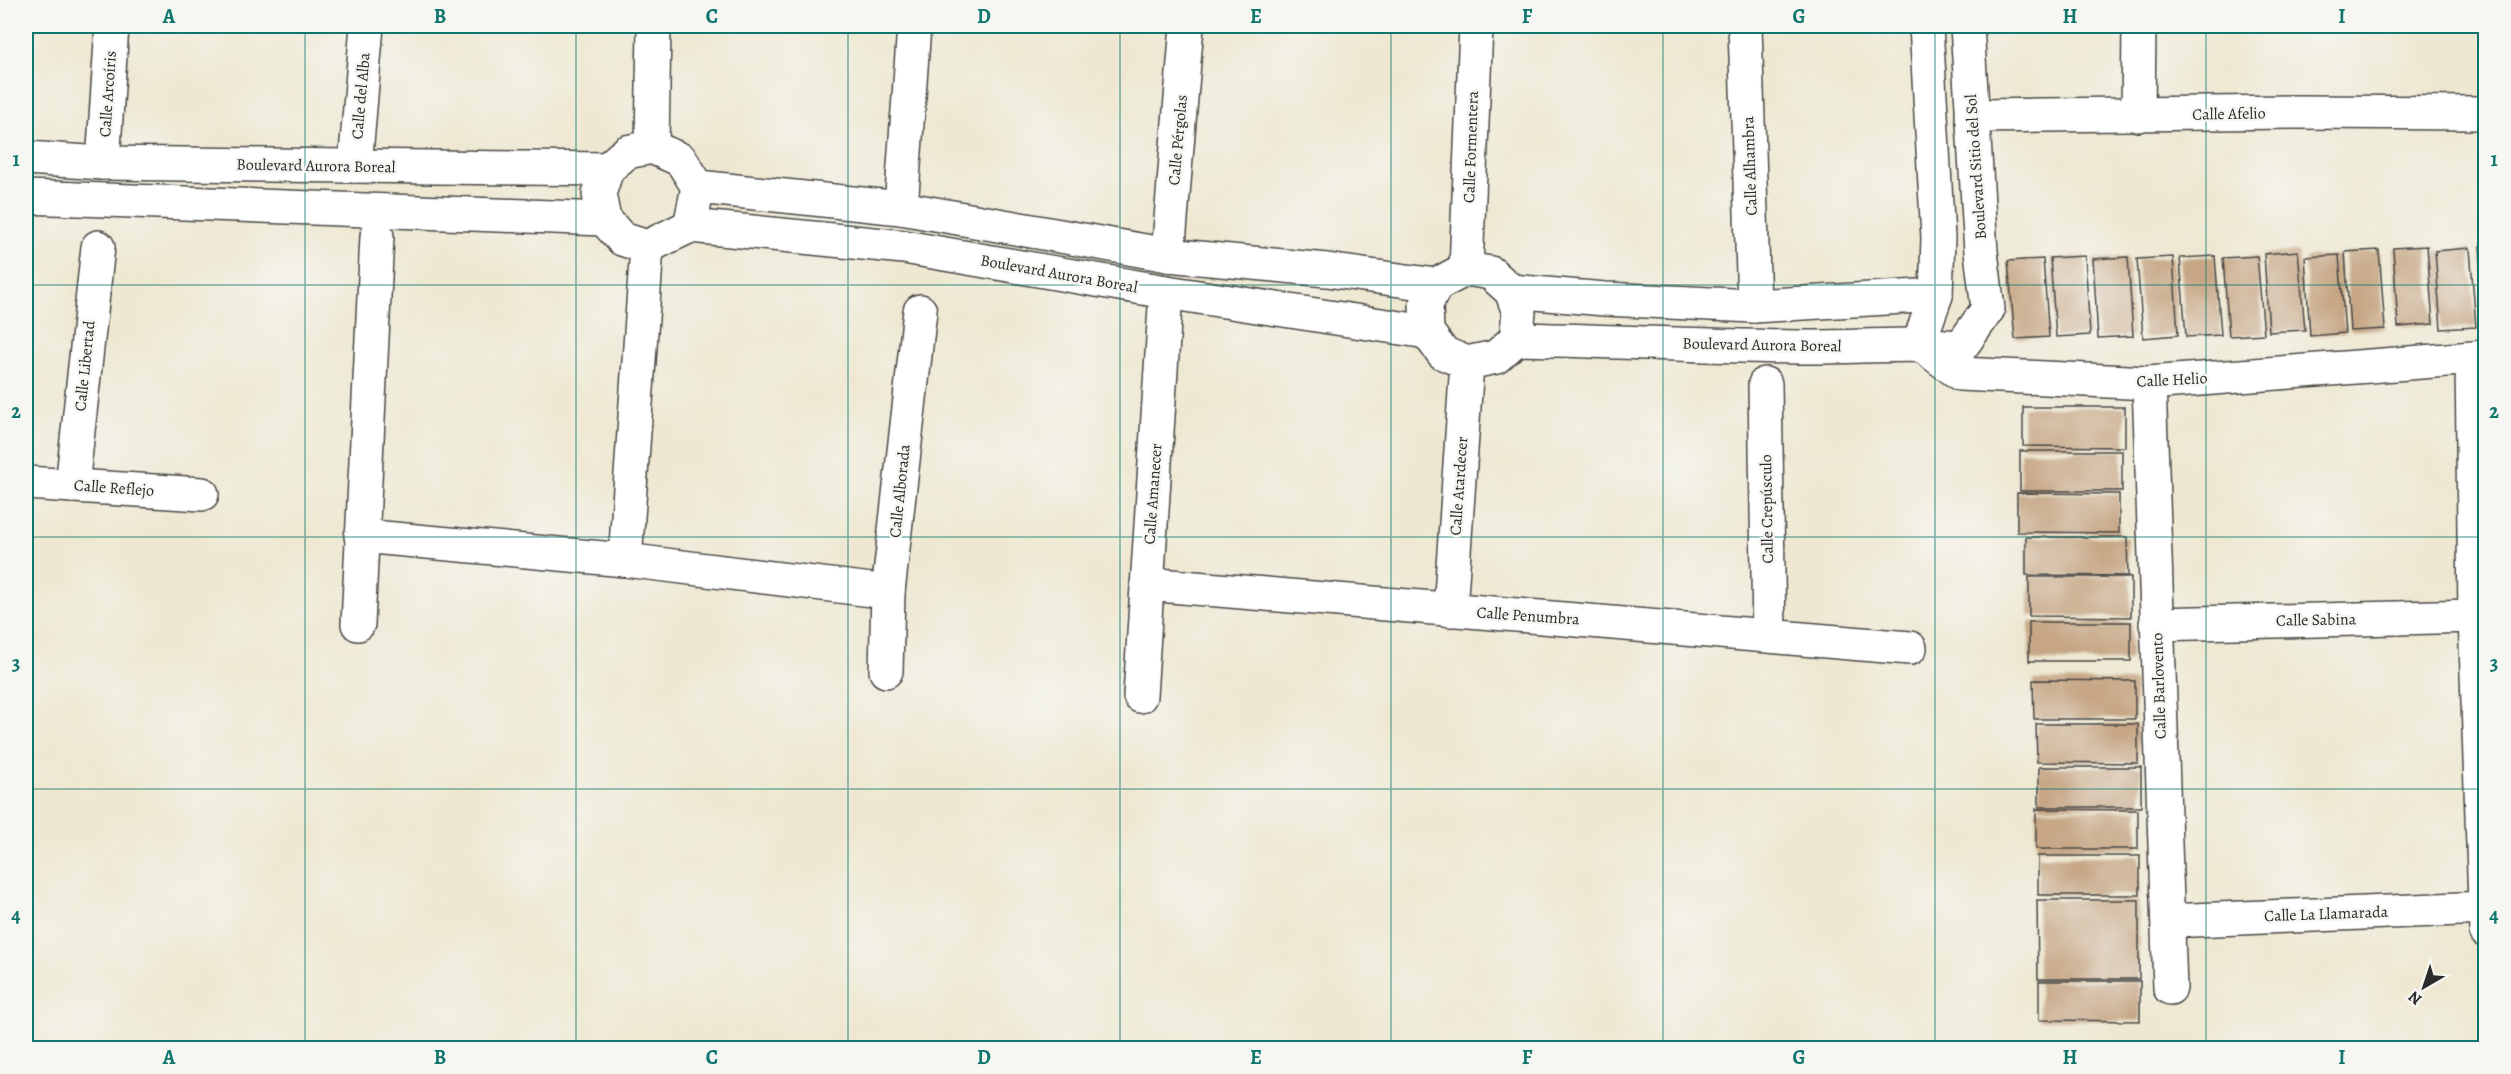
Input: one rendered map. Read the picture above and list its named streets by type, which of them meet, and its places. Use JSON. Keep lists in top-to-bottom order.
{
  "streets": {
    "street": [
      "Calle Arcoíris",
      "Calle del Alba",
      "Calle Afelio",
      "Calle Pérgolas",
      "Calle Formentera",
      "Boulevard Aurora Boreal",
      "Calle Alhambra",
      "Boulevard Sitio del Sol",
      "Calle Libertad",
      "Calle Helio",
      "Calle Atardecer",
      "Calle Reflejo",
      "Calle Alborada",
      "Calle Amanecer",
      "Calle Crepúsculo",
      "Calle Penumbra",
      "Calle Sabina",
      "Calle Barlovento",
      "Calle La Llamarada"
    ]
  },
  "crossings": [
    ["Calle Arcoíris", "Boulevard Aurora Boreal"],
    ["Calle del Alba", "Boulevard Aurora Boreal"],
    ["Calle Afelio", "Boulevard Sitio del Sol"],
    ["Calle Formentera", "Boulevard Aurora Boreal"],
    ["Calle Formentera", "Calle Atardecer"],
    ["Boulevard Aurora Boreal", "Boulevard Sitio del Sol"],
    ["Boulevard Aurora Boreal", "Calle Helio"],
    ["Boulevard Aurora Boreal", "Calle Atardecer"],
    ["Boulevard Aurora Boreal", "Calle Amanecer"],
    ["Calle Libertad", "Calle Reflejo"],
    ["Calle Helio", "Calle Barlovento"],
    ["Calle Atardecer", "Calle Penumbra"],
    ["Calle Amanecer", "Calle Penumbra"],
    ["Calle Crepúsculo", "Calle Penumbra"],
    ["Calle Sabina", "Calle Barlovento"],
    ["Calle Barlovento", "Calle La Llamarada"]
  ],
  "north": "bottom left",
  "grid": {
    "columns": [
      "A",
      "B",
      "C",
      "D",
      "E",
      "F",
      "G",
      "H",
      "I"
    ],
    "rows": [
      "1",
      "2",
      "3",
      "4"
    ]
  }
}
